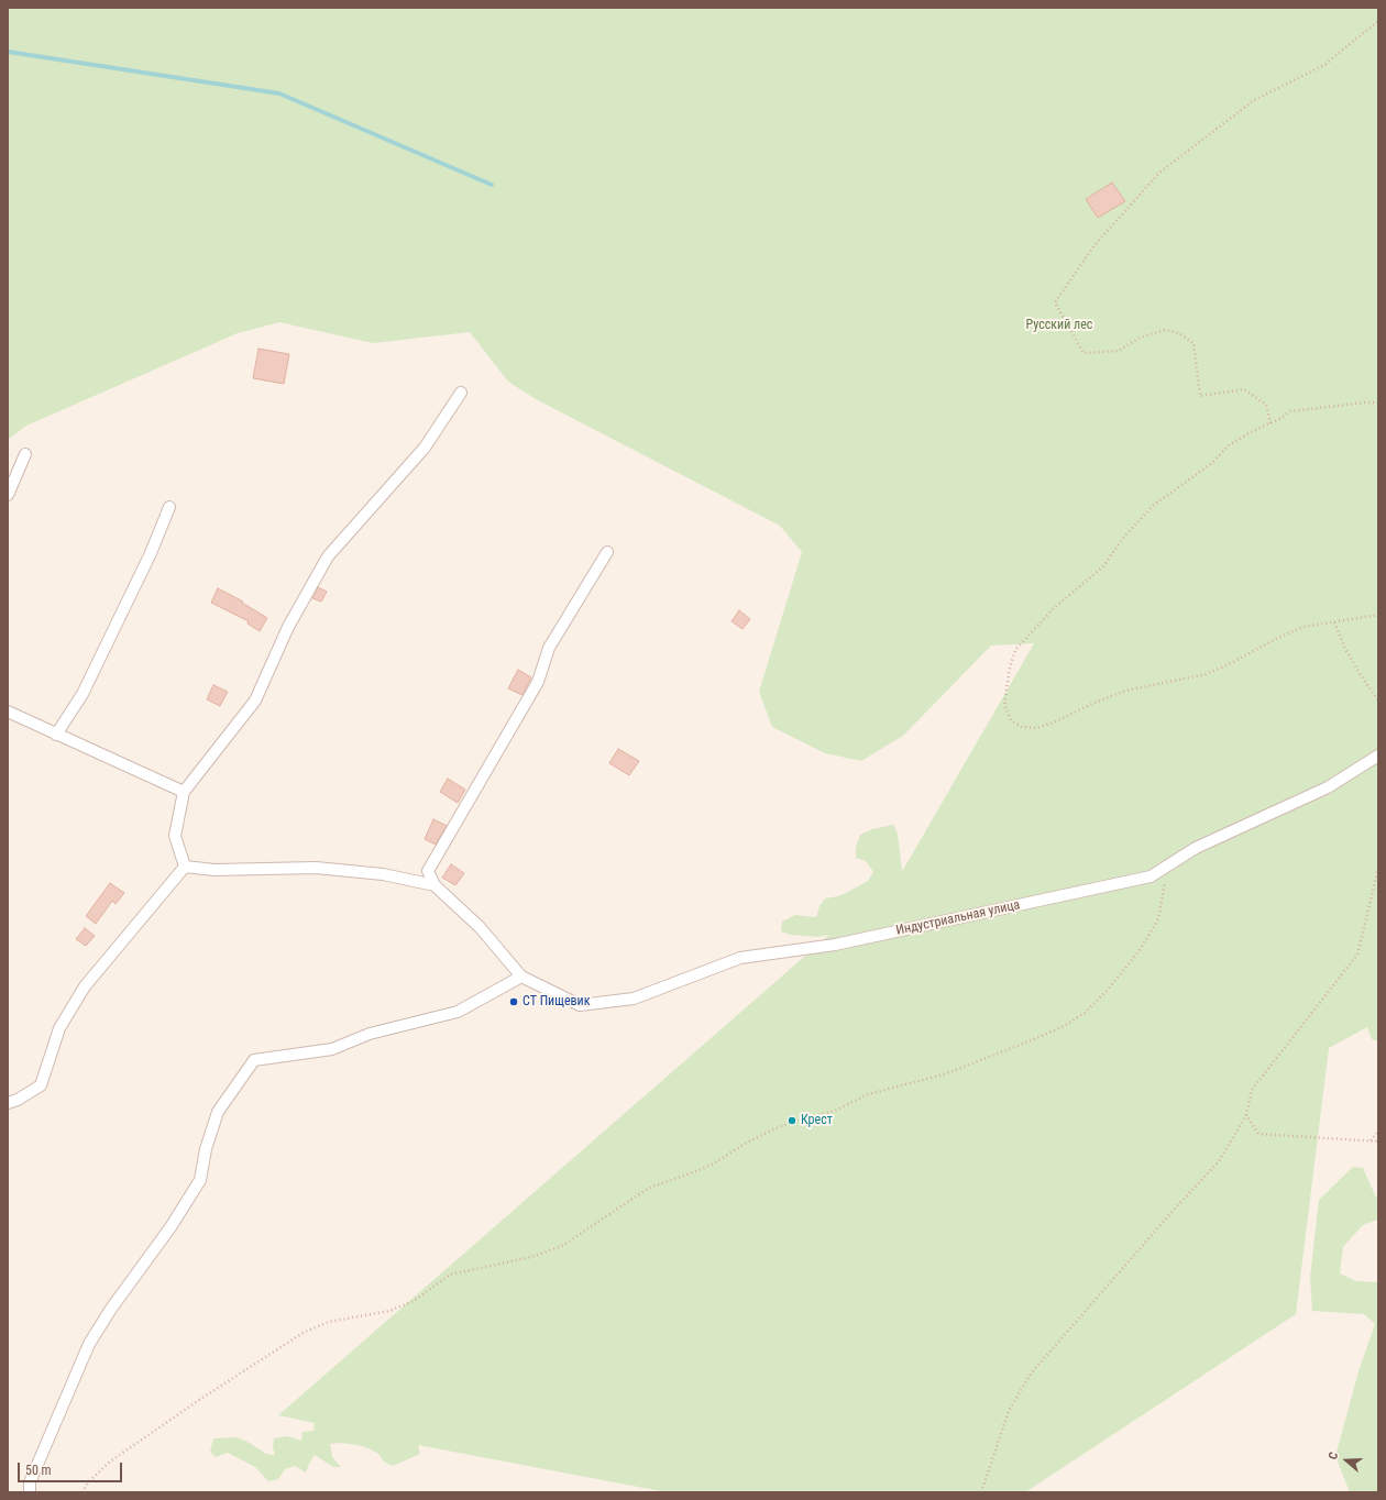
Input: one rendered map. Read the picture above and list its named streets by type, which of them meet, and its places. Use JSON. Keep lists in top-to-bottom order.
{
  "streets": {
    "street": ["Индустриальная улица"]
  },
  "parks": ["Русский лес"],
  "places": ["СТ Пищевик", "Крест"],
  "scale_bar": "50 m",
  "north": "left"
}
